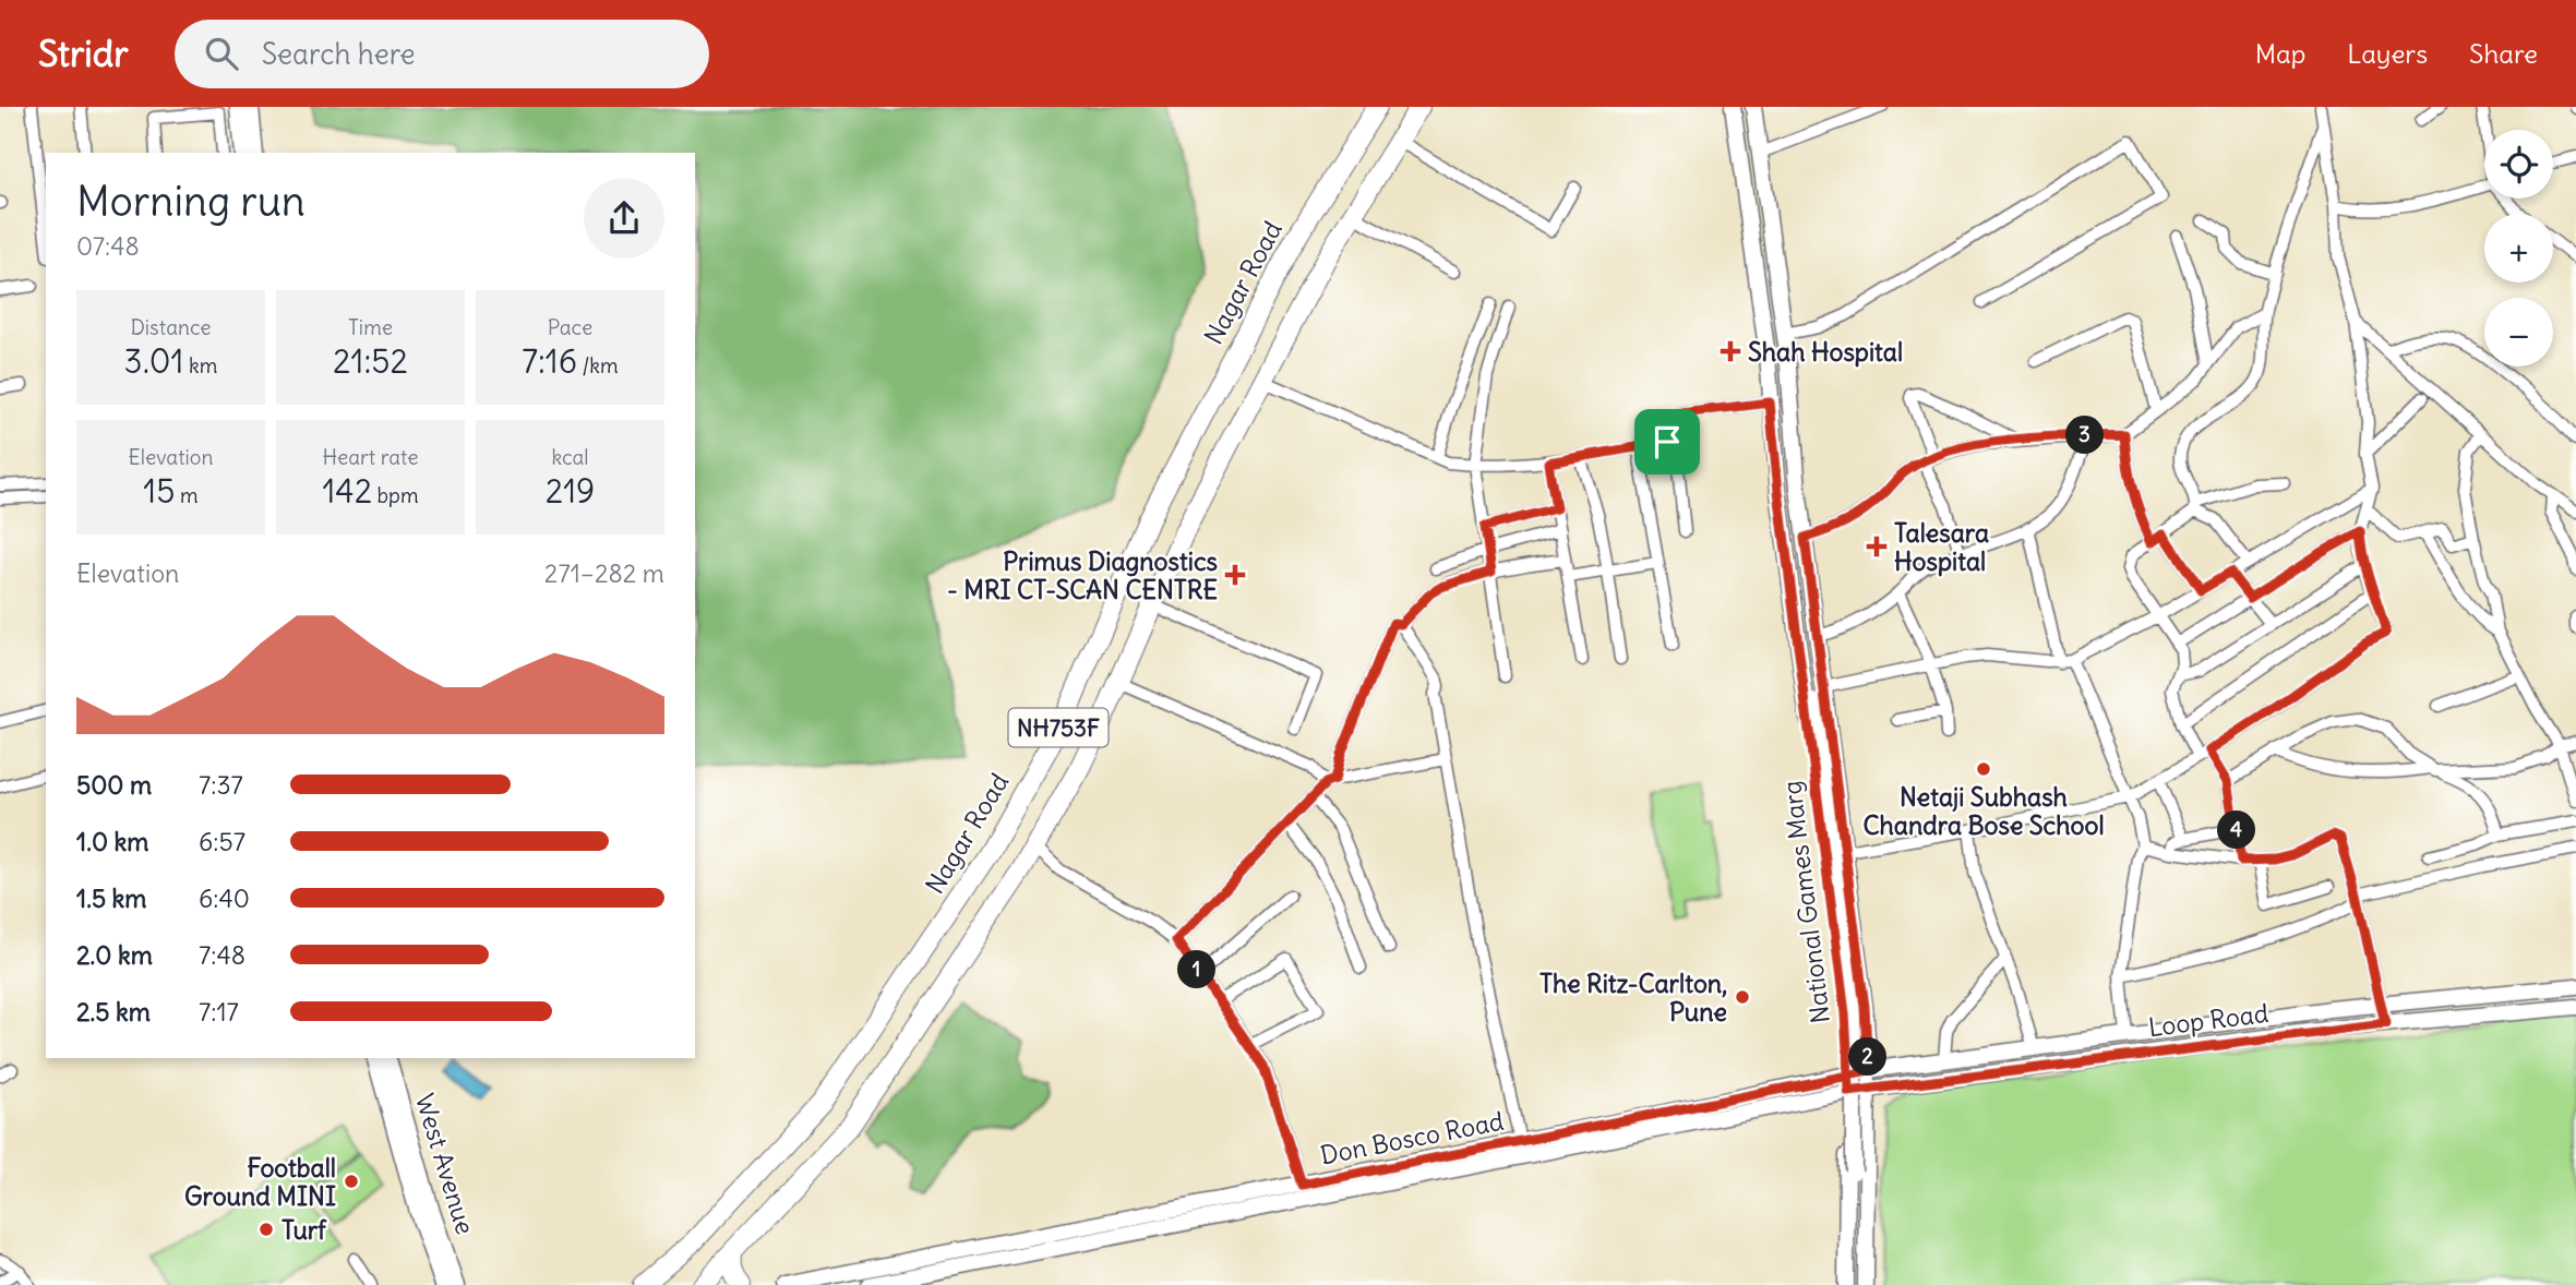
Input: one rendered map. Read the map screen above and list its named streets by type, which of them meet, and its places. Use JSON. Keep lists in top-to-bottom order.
{
  "streets": {
    "highway": ["Nagar Road", "NH753F"],
    "main road": [
      "National Games Marg",
      "Loop Road",
      "Don Bosco Road",
      "West Avenue"
    ]
  },
  "crossings": [
    ["National Games Marg", "Loop Road"],
    ["National Games Marg", "Don Bosco Road"],
    ["Loop Road", "Don Bosco Road"]
  ],
  "places": {
    "health": ["Shah Hospital", "Talesara Hospital", "Primus Diagnostics - MRI CT-SCAN CENTRE"],
    "other": [
      "Netaji Subhash Chandra Bose School",
      "The Ritz-Carlton, Pune",
      "Football Ground MINI",
      "Turf"
    ]
  },
  "page": {
    "header": "Stridr",
    "search": "Search here",
    "nav": ["Map", "Layers", "Share"],
    "map_buttons": ["+", "−"],
    "heading": ["Morning run", "07:48"],
    "stats": [
      ["Distance", "3.01 km"],
      ["Time", "21:52"],
      ["Pace", "7:16 /km"],
      ["Elevation", "15 m"],
      ["Heart rate", "142 bpm"],
      ["kcal", "219"]
    ],
    "pins": [
      "3",
      "4",
      "1",
      "2"
    ],
    "chart": ["Elevation", "271–282 m"],
    "list": [
      {
        "name": "500 m",
        "note": "7:37"
      },
      {
        "name": "1.0 km",
        "note": "6:57"
      },
      {
        "name": "1.5 km",
        "note": "6:40"
      },
      {
        "name": "2.0 km",
        "note": "7:48"
      },
      {
        "name": "2.5 km",
        "note": "7:17"
      }
    ]
  }
}
